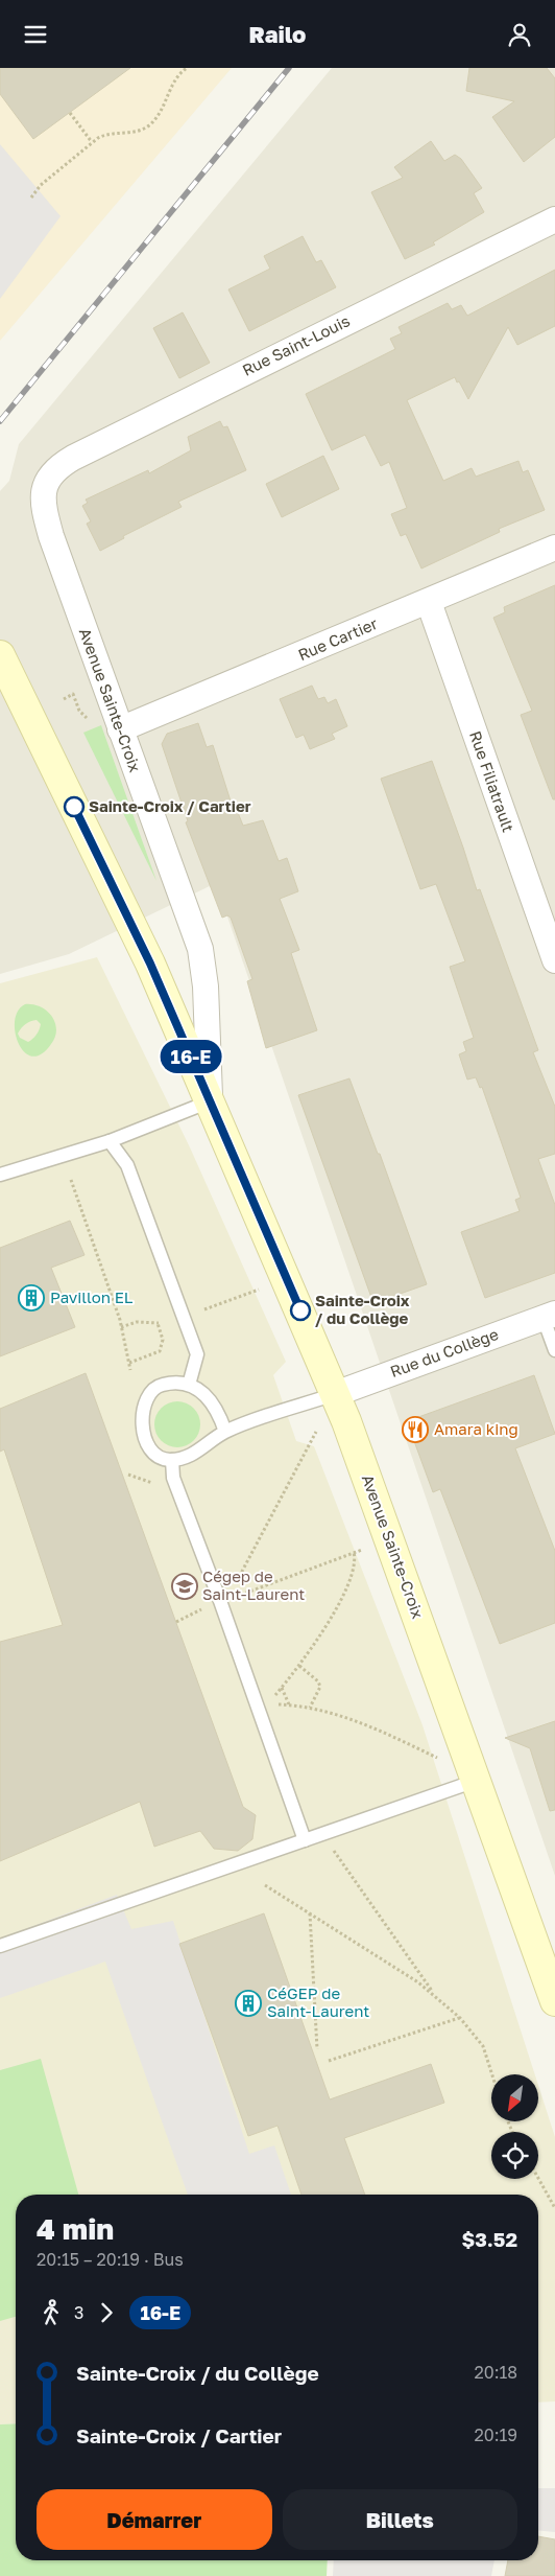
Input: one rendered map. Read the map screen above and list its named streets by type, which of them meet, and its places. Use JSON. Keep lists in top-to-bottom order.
{
  "streets": {
    "main road": ["Avenue Sainte-Croix"],
    "street": [
      "Rue Saint-Louis",
      "Rue Cartier",
      "Rue Filiatrault",
      "Rue du Collège"
    ]
  },
  "crossings": [
    ["Rue Saint-Louis", "Avenue Sainte-Croix"],
    ["Rue Cartier", "Avenue Sainte-Croix"],
    ["Rue Cartier", "Rue Filiatrault"],
    ["Avenue Sainte-Croix", "Rue du Collège"]
  ],
  "places": {
    "other": ["Sainte-Croix / Cartier", "Sainte-Croix / du Collège"],
    "building": ["Pavillon EL", "CéGEP de Saint-Laurent"],
    "restaurant": ["Amara king"],
    "school or university": ["Cégep de Saint-Laurent"]
  },
  "lines": ["bus line 16-E"],
  "north": "bottom left",
  "page": {
    "header": "Railo",
    "on_map": "16-E",
    "heading": ["4 min", "20:15 – 20:19 · Bus", "$3.52"],
    "legs": ["3", "16-E"],
    "list": [
      {
        "name": "Sainte-Croix / du Collège",
        "value": "20:18"
      },
      {
        "name": "Sainte-Croix / Cartier",
        "value": "20:19"
      }
    ],
    "buttons": ["Démarrer", "Billets"]
  }
}
